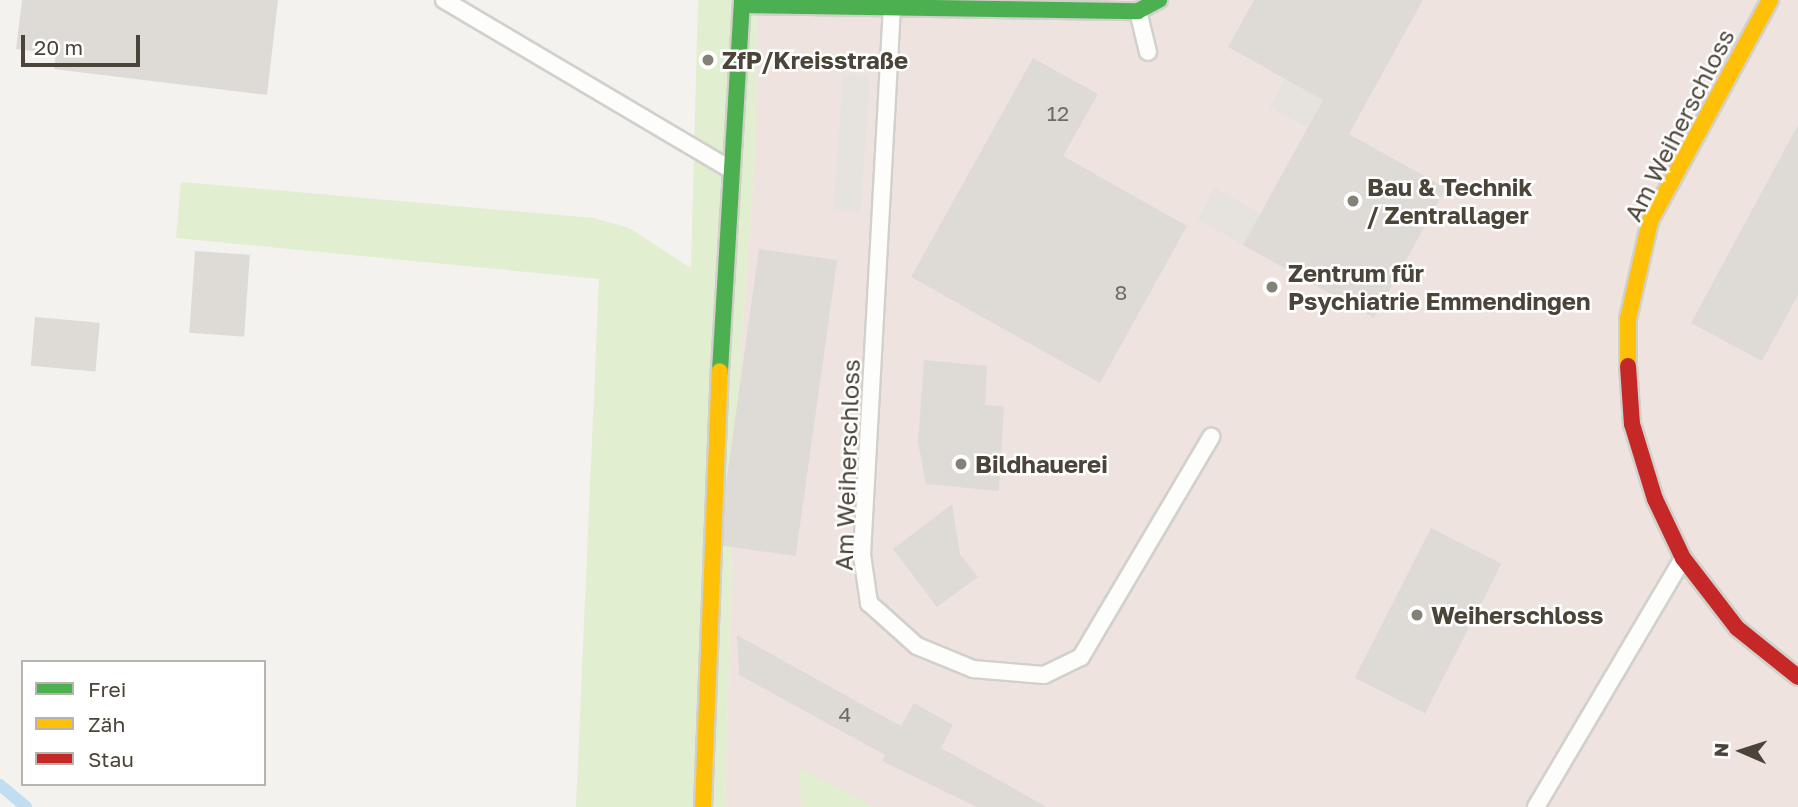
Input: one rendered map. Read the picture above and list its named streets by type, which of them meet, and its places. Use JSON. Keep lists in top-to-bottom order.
{
  "streets": {
    "street": ["Am Weiherschloss"]
  },
  "places": [
    "ZfP/Kreisstraße",
    "Bau & Technik / Zentrallager",
    "Zentrum für Psychiatrie Emmendingen",
    "Bildhauerei",
    "Weiherschloss"
  ],
  "house_numbers": ["12", "8", "4"],
  "legend": ["Frei", "Zäh", "Stau"],
  "scale_bar": "20 m",
  "north": "left"
}
